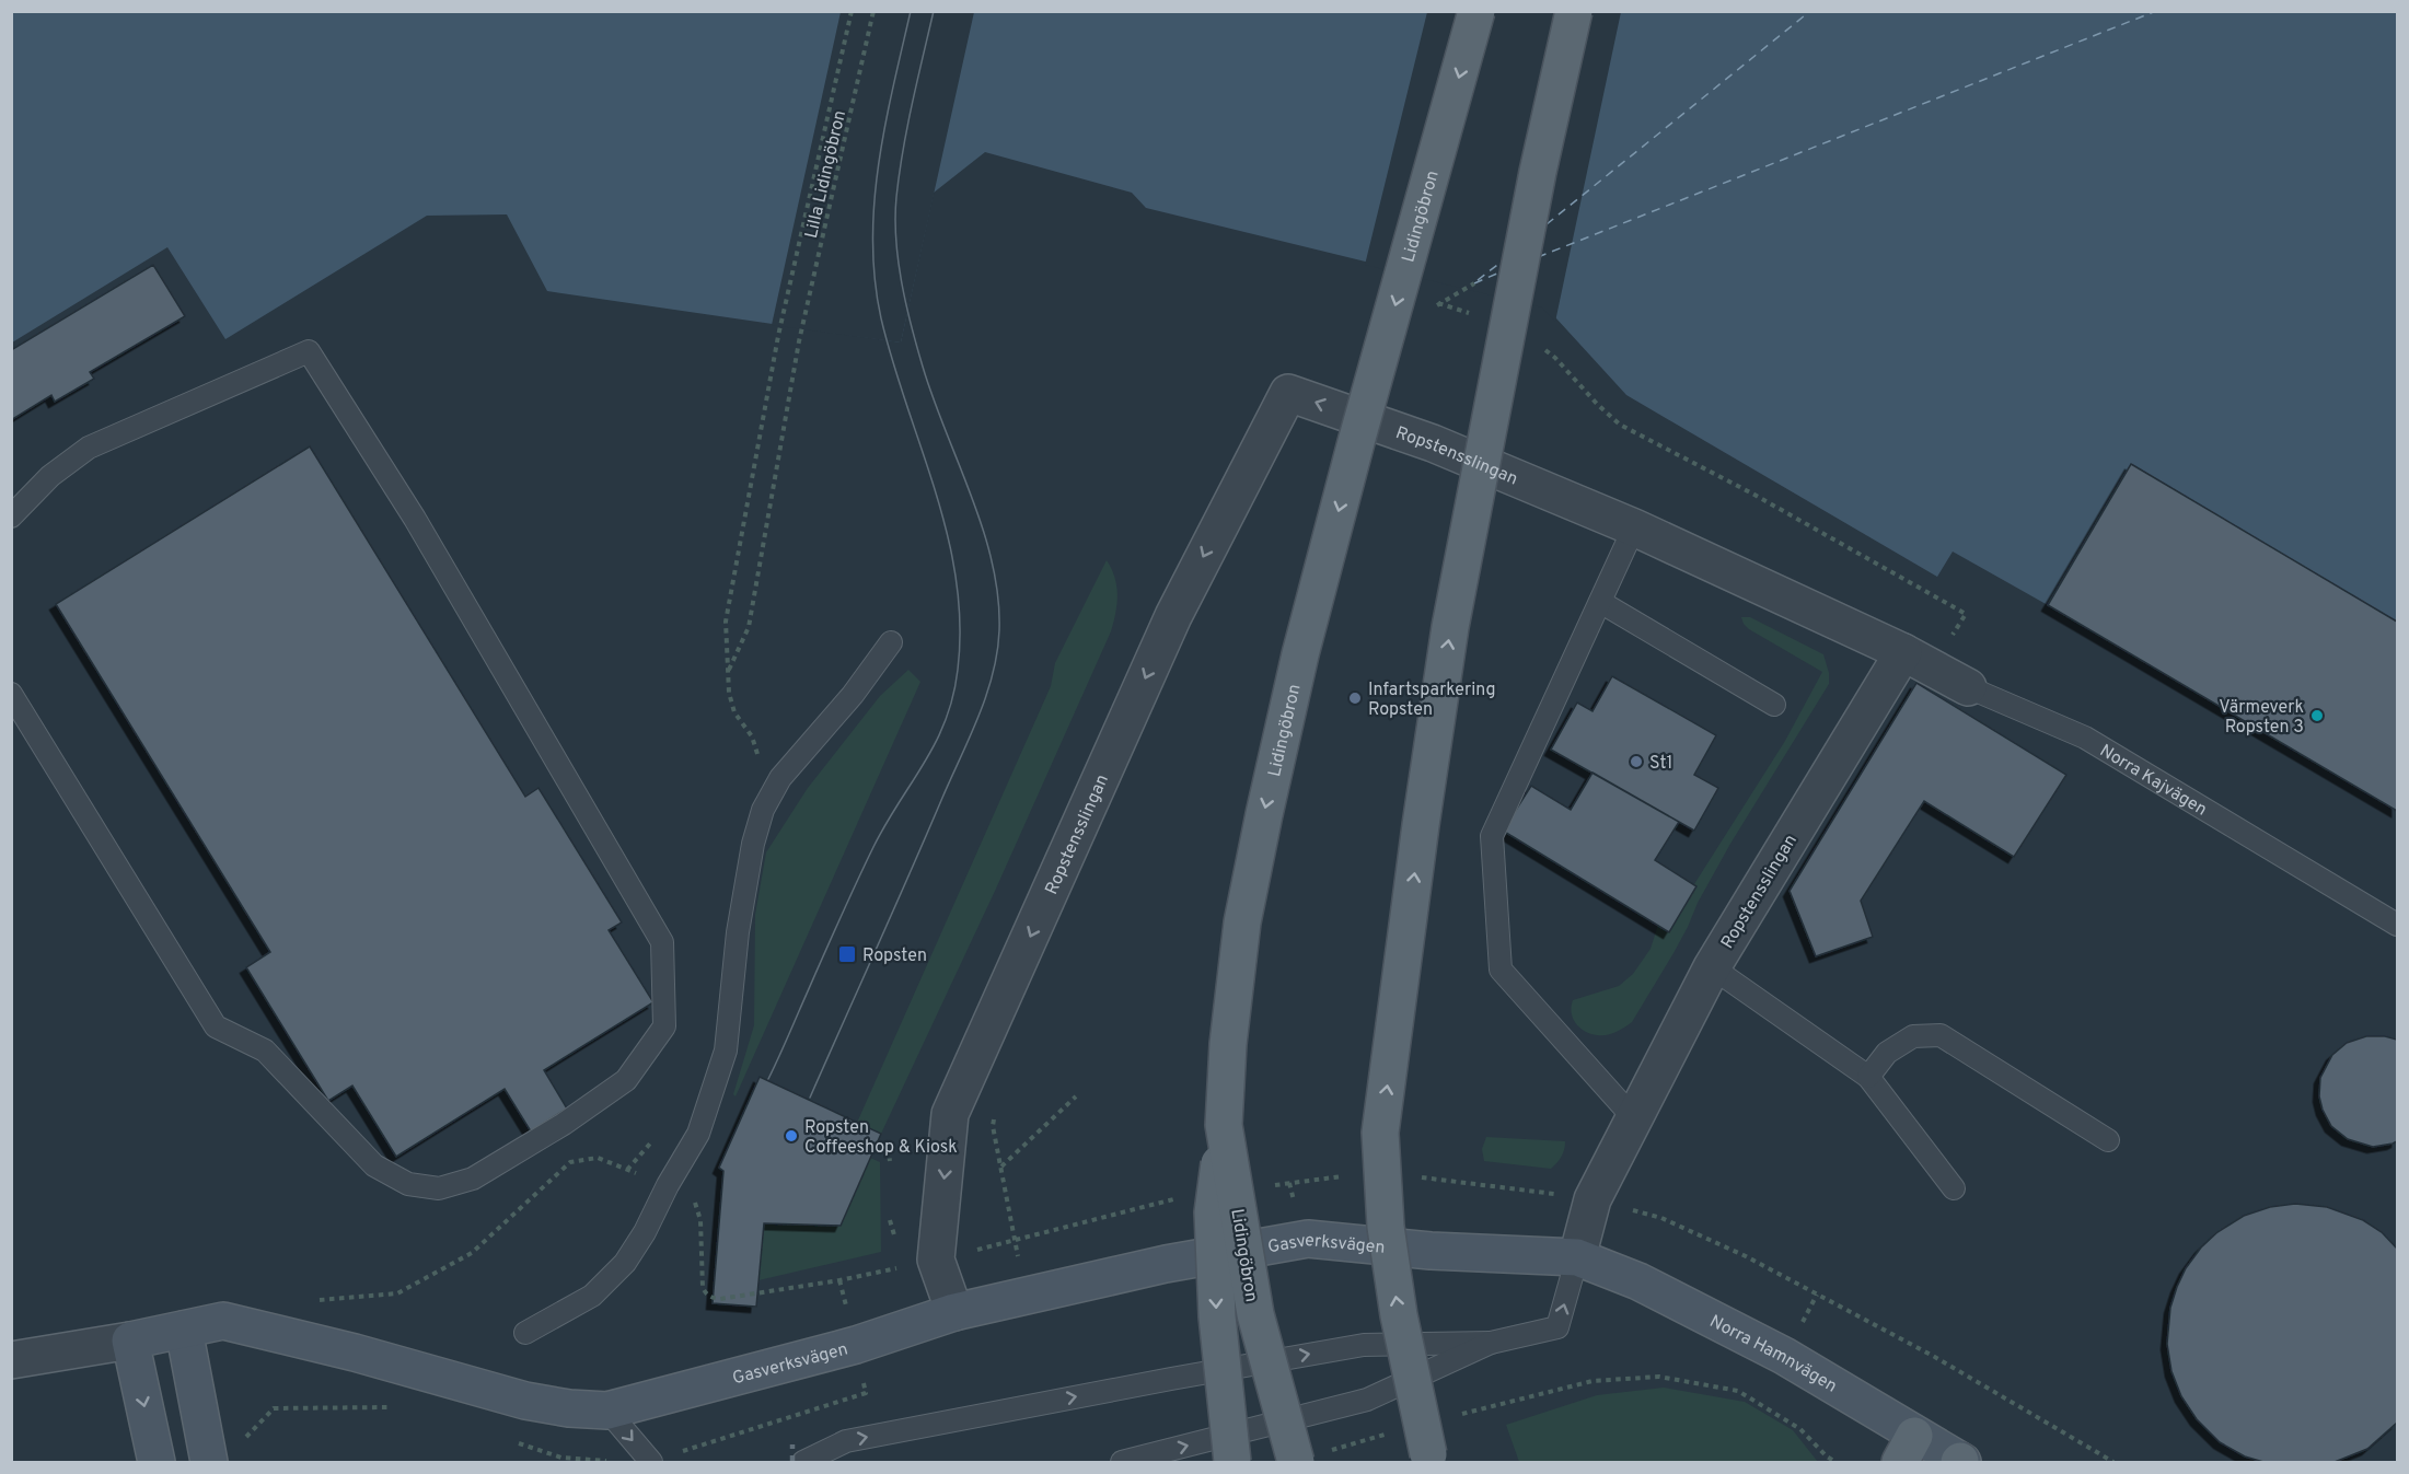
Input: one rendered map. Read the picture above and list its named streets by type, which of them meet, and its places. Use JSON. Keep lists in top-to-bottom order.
{
  "streets": {
    "main road": ["Lidingöbron", "Gasverksvägen", "Norra Hamnvägen"],
    "street": ["Ropstensslingan", "Norra Kajvägen"],
    "path": ["Lilla Lidingöbron"]
  },
  "crossings": [
    ["Ropstensslingan", "Norra Kajvägen"],
    ["Ropstensslingan", "Gasverksvägen"],
    ["Ropstensslingan", "Norra Hamnvägen"],
    ["Gasverksvägen", "Norra Hamnvägen"]
  ],
  "places": {
    "other": [
      "Infartsparkering Ropsten",
      "Värmeverk Ropsten 3",
      "St1",
      "Ropsten Coffeeshop & Kiosk"
    ],
    "transit": ["Ropsten"]
  }
}
